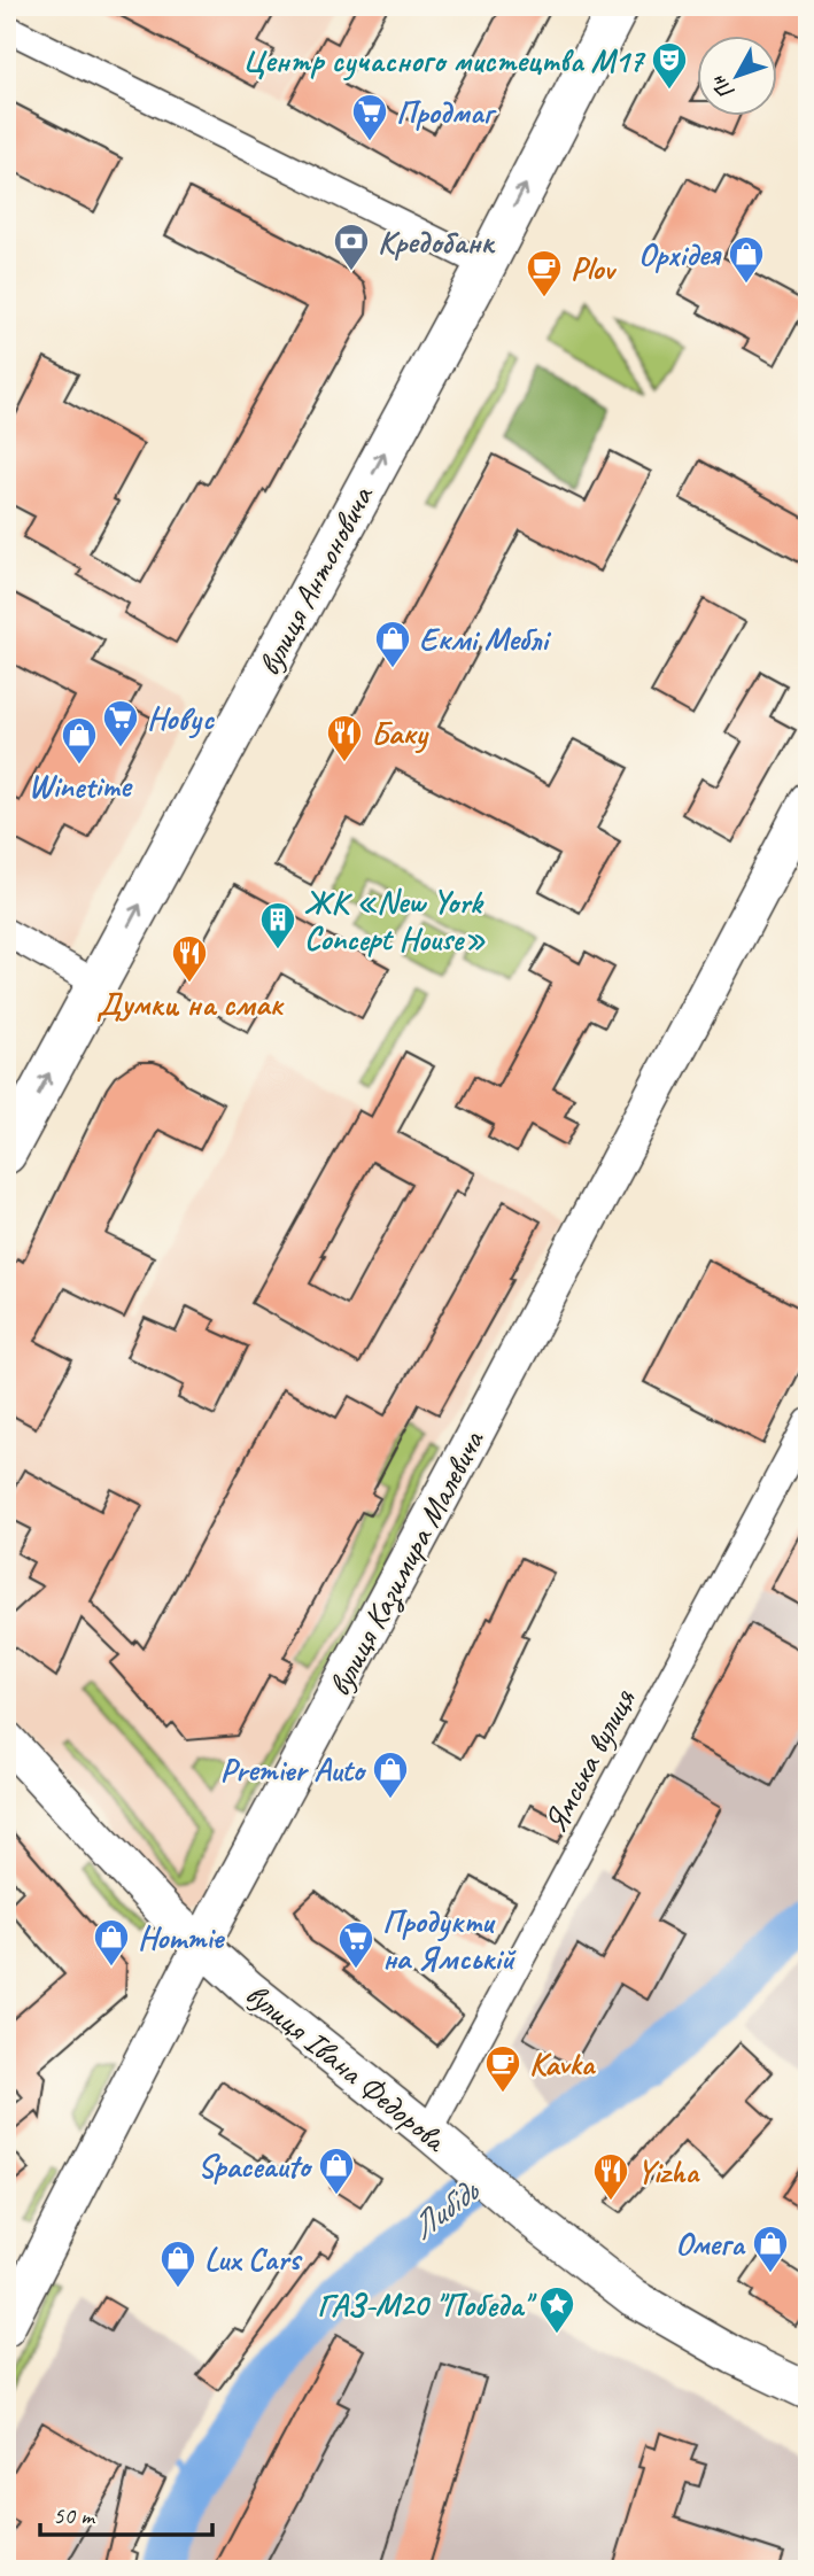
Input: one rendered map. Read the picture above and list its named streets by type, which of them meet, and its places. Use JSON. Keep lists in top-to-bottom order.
{
  "streets": {
    "main road": ["вулиця Антоновича", "вулиця Казимира Малевича", "вулиця Івана Федорова"],
    "street": ["Ямська вулиця"]
  },
  "crossings": [
    ["вулиця Казимира Малевича", "вулиця Івана Федорова"],
    ["Ямська вулиця", "вулиця Івана Федорова"]
  ],
  "one_way": ["вулиця Антоновича"],
  "water": ["Либідь"],
  "places": {
    "theatre": ["Центр сучасного мистецтва M17"],
    "supermarket": ["Продмаг", "Новус", "Продукти на Ямській"],
    "bank": ["Кредобанк"],
    "shop": [
      "Орхідея",
      "Екмі Меблі",
      "Winetime",
      "Premier Auto",
      "Hommie",
      "Spaceauto",
      "Омега",
      "Lux Cars"
    ],
    "cafe": ["Plov", "Kavka"],
    "restaurant": ["Баку", "Думки на смак", "Yizha"],
    "building": ["ЖК «New York Concept House»"],
    "place": ["ГАЗ-М20 \"Победа\""]
  },
  "scale_bar": "50 m",
  "north": "bottom left"
}
